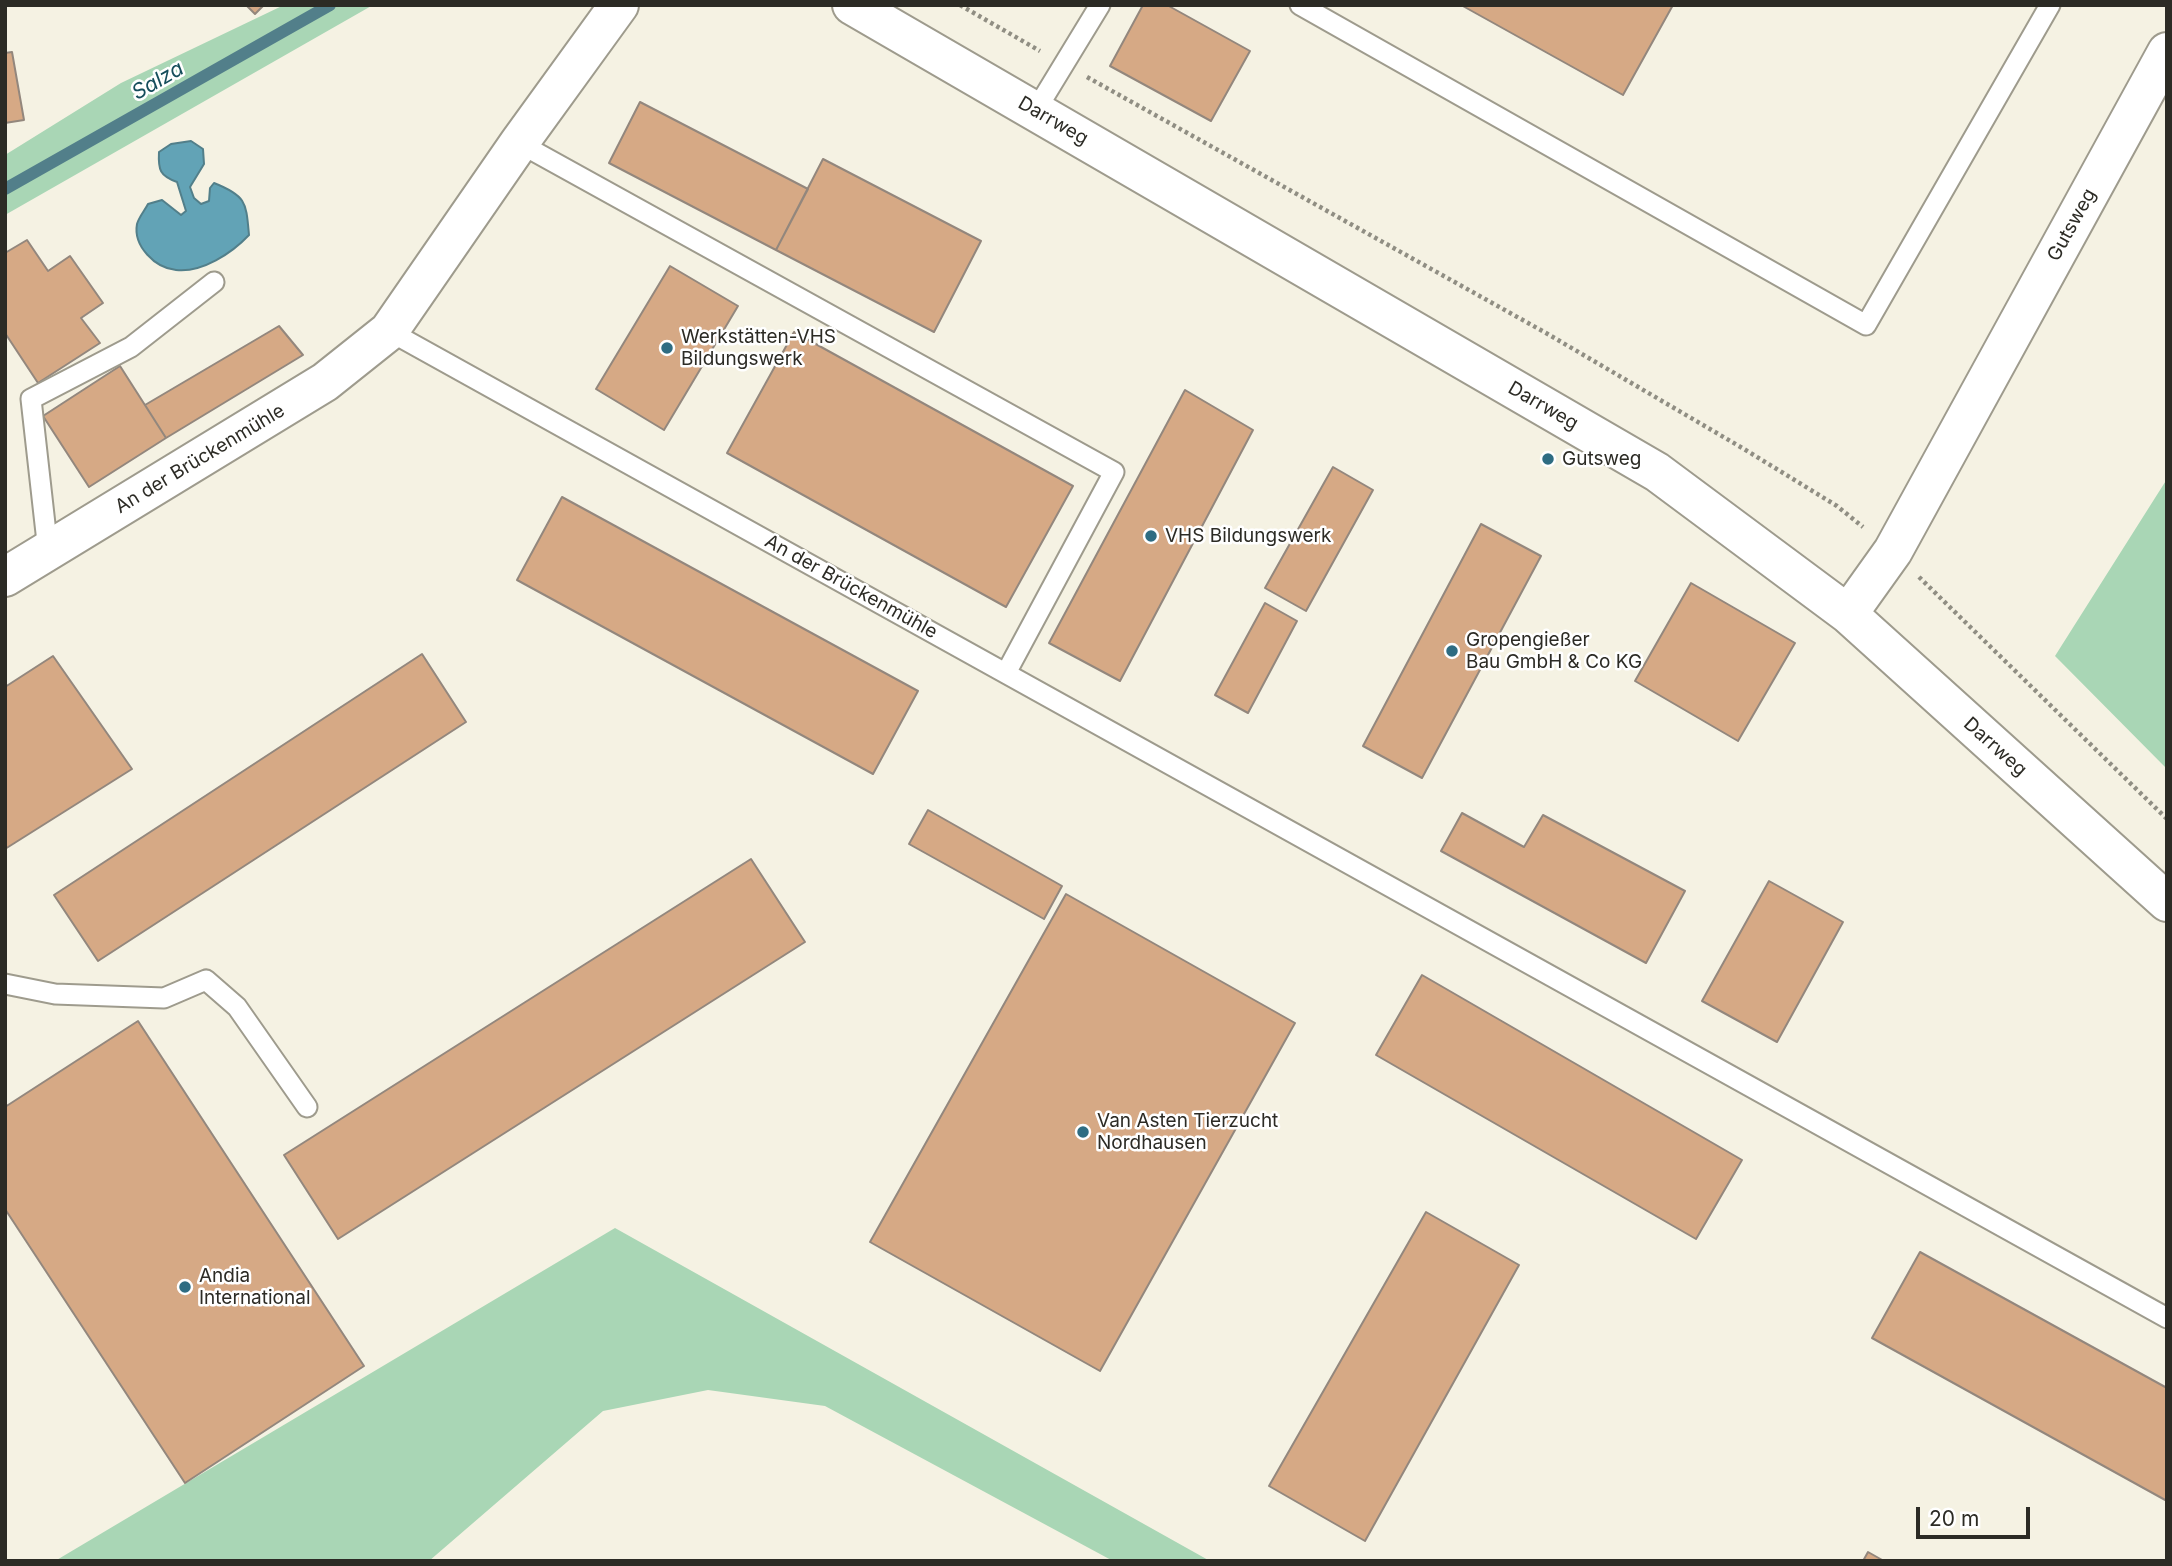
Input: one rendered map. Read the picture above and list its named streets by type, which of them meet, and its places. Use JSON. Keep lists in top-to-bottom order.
{
  "streets": {
    "street": ["Darrweg", "Gutsweg", "An der Brückenmühle"]
  },
  "crossings": [
    ["Darrweg", "Gutsweg"]
  ],
  "water": ["Salza"],
  "places": [
    "Werkstätten-VHS Bildungswerk",
    "Gutsweg",
    "VHS Bildungswerk",
    "Gropengießer Bau GmbH & Co KG",
    "Van Asten Tierzucht Nordhausen",
    "Andia International"
  ],
  "scale_bar": "20 m"
}
